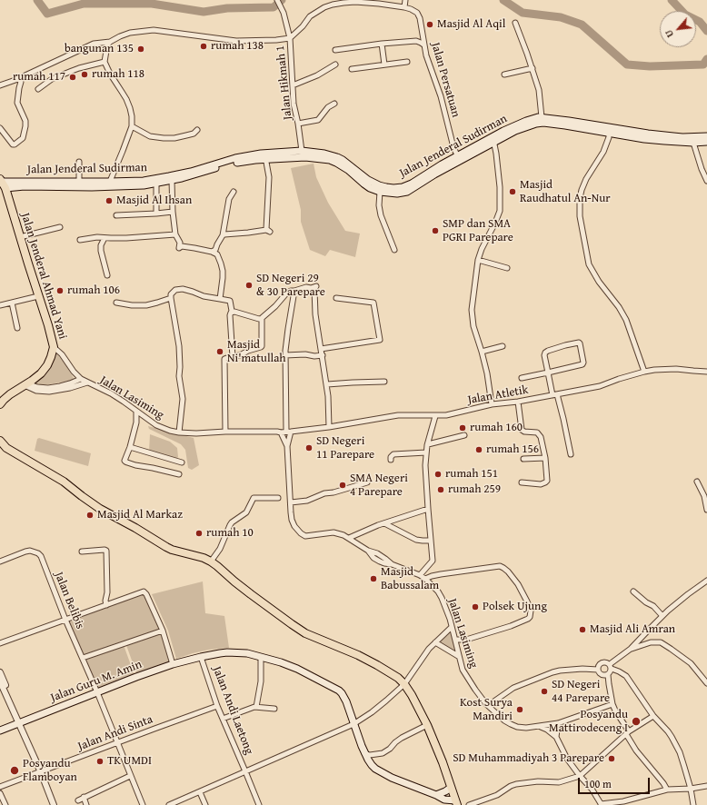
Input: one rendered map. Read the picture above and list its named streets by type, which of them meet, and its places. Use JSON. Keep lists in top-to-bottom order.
{
  "streets": {
    "highway": ["Jalan Jenderal Ahmad Yani"],
    "main road": ["Jalan Jenderal Sudirman", "Jalan Guru M. Amin"],
    "street": [
      "Jalan Persatuan",
      "Jalan Hikmah 1",
      "Jalan Atletik",
      "Jalan Lasiming",
      "Jalan Belibis",
      "Jalan Andi Laetong",
      "Jalan Andi Sinta"
    ]
  },
  "crossings": [
    ["Jalan Persatuan", "Jalan Hikmah 1"],
    ["Jalan Persatuan", "Jalan Jenderal Sudirman"],
    ["Jalan Hikmah 1", "Jalan Jenderal Sudirman"],
    ["Jalan Jenderal Sudirman", "Jalan Jenderal Ahmad Yani"],
    ["Jalan Jenderal Ahmad Yani", "Jalan Lasiming"],
    ["Jalan Atletik", "Jalan Lasiming"],
    ["Jalan Belibis", "Jalan Guru M. Amin"],
    ["Jalan Belibis", "Jalan Andi Sinta"],
    ["Jalan Guru M. Amin", "Jalan Andi Laetong"],
    ["Jalan Andi Laetong", "Jalan Andi Sinta"]
  ],
  "places": [
    "Masjid Al Aqil",
    "rumah 138",
    "bangunan 135",
    "rumah 118",
    "rumah 117",
    "Masjid Raudhatul An-Nur",
    "Masjid Al Ihsan",
    "SMP dan SMA PGRI Parepare",
    "SD Negeri 29 & 30 Parepare",
    "rumah 106",
    "Masjid Ni'matullah",
    "rumah 160",
    "SD Negeri 11 Parepare",
    "rumah 156",
    "rumah 151",
    "SMA Negeri 4 Parepare",
    "rumah 259",
    "Masjid Al Markaz",
    "rumah 10",
    "Masjid Babussalam",
    "Polsek Ujung",
    "Masjid Ali Amran",
    "SD Negeri 44 Parepare",
    "Kost Surya Mandiri",
    "Posyandu Mattirodeceng I",
    "SD Muhammadiyah 3 Parepare",
    "TK UMDI",
    "Posyandu Flamboyan"
  ],
  "scale_bar": "100 m",
  "north": "bottom left"
}
